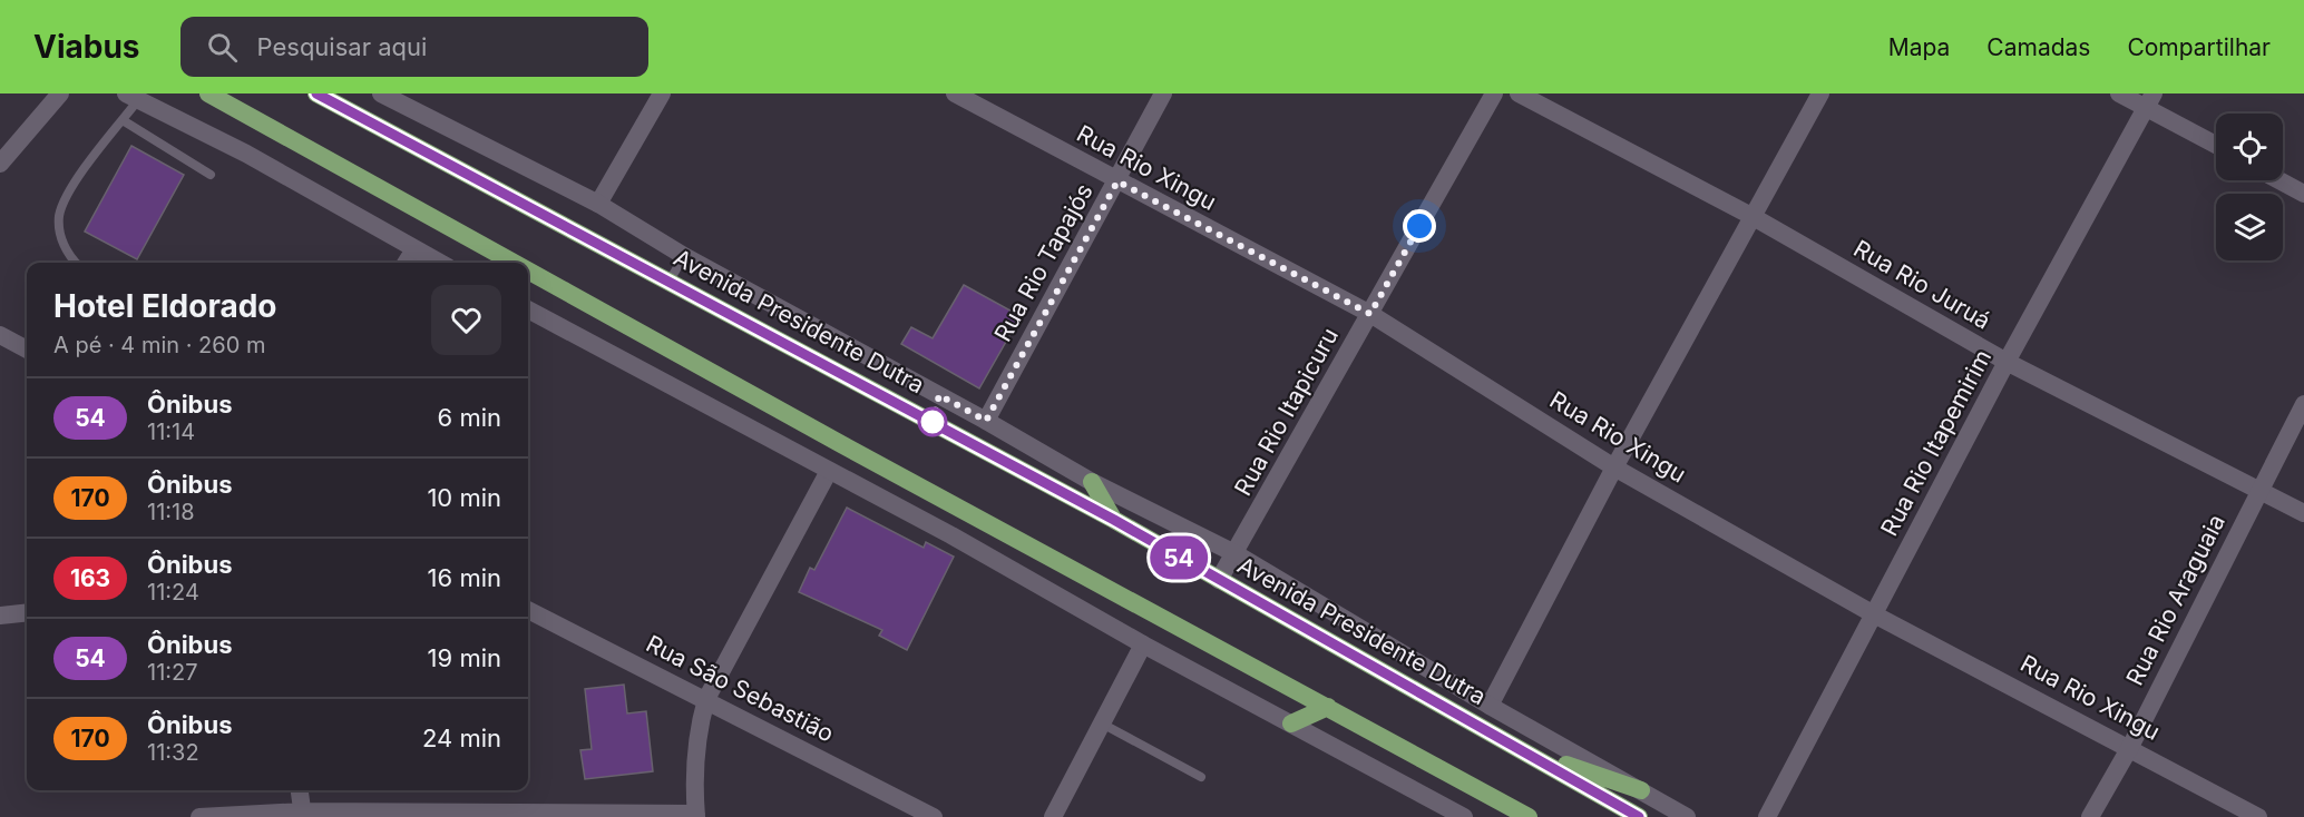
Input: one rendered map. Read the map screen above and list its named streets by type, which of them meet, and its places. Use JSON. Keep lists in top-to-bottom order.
{
  "streets": {
    "highway": ["Avenida Presidente Dutra"],
    "street": [
      "Rua Rio Xingu",
      "Rua Rio Tapajós",
      "Rua Rio Juruá",
      "Rua Rio Itapicuru",
      "Rua Rio Itapemirim",
      "Rua Rio Araguaia",
      "Rua São Sebastião"
    ]
  },
  "crossings": [
    ["Rua Rio Xingu", "Rua Rio Tapajós"],
    ["Rua Rio Xingu", "Rua Rio Itapicuru"],
    ["Rua Rio Xingu", "Rua Rio Itapemirim"],
    ["Rua Rio Xingu", "Rua Rio Araguaia"],
    ["Rua Rio Tapajós", "Avenida Presidente Dutra"],
    ["Rua Rio Juruá", "Rua Rio Itapemirim"],
    ["Rua Rio Juruá", "Rua Rio Araguaia"],
    ["Avenida Presidente Dutra", "Rua Rio Itapicuru"]
  ],
  "lines": ["bus line 54"],
  "page": {
    "header": "Viabus",
    "search": "Pesquisar aqui",
    "nav": ["Mapa", "Camadas", "Compartilhar"],
    "on_map": "54",
    "heading": ["Hotel Eldorado", "A pé · 4 min · 260 m"],
    "list": [
      {
        "mark": "54",
        "name": "Ônibus",
        "note": "11:14",
        "value": "6 min"
      },
      {
        "mark": "170",
        "name": "Ônibus",
        "note": "11:18",
        "value": "10 min"
      },
      {
        "mark": "163",
        "name": "Ônibus",
        "note": "11:24",
        "value": "16 min"
      },
      {
        "mark": "54",
        "name": "Ônibus",
        "note": "11:27",
        "value": "19 min"
      },
      {
        "mark": "170",
        "name": "Ônibus",
        "note": "11:32",
        "value": "24 min"
      }
    ]
  }
}
